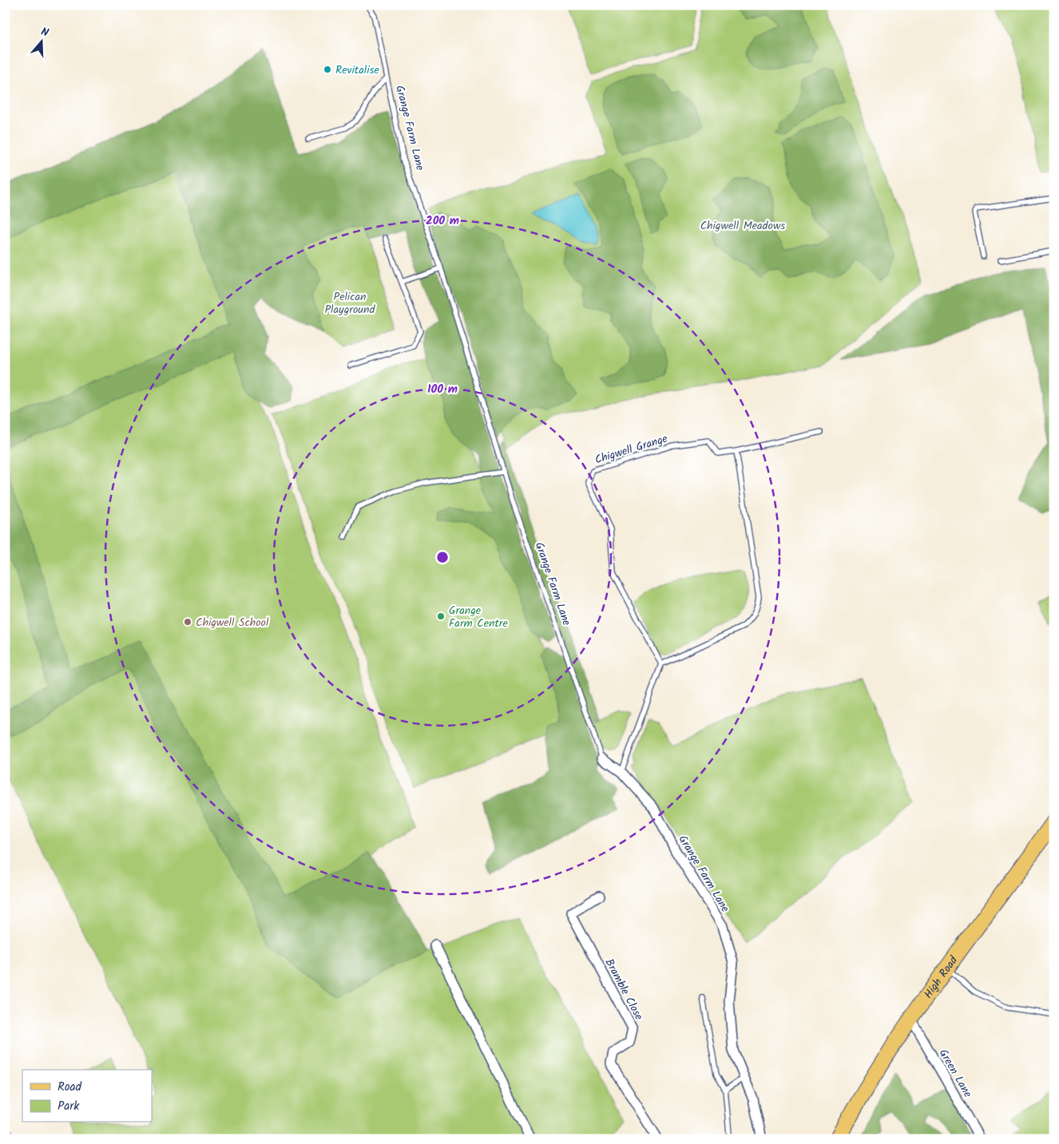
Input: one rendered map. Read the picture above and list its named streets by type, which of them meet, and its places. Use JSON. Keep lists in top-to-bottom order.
{
  "streets": {
    "main road": ["High Road"],
    "street": ["Grange Farm Lane", "Bramble Close", "Green Lane"],
    "lane": ["Chigwell Grange"]
  },
  "crossings": [
    ["High Road", "Green Lane"]
  ],
  "parks": ["Chigwell Meadows", "Pelican Playground"],
  "places": ["Revitalise", "Grange Farm Centre", "Chigwell School"],
  "legend": ["Road", "Park"],
  "north": "top",
  "rings": ["200 m", "100 m"]
}
